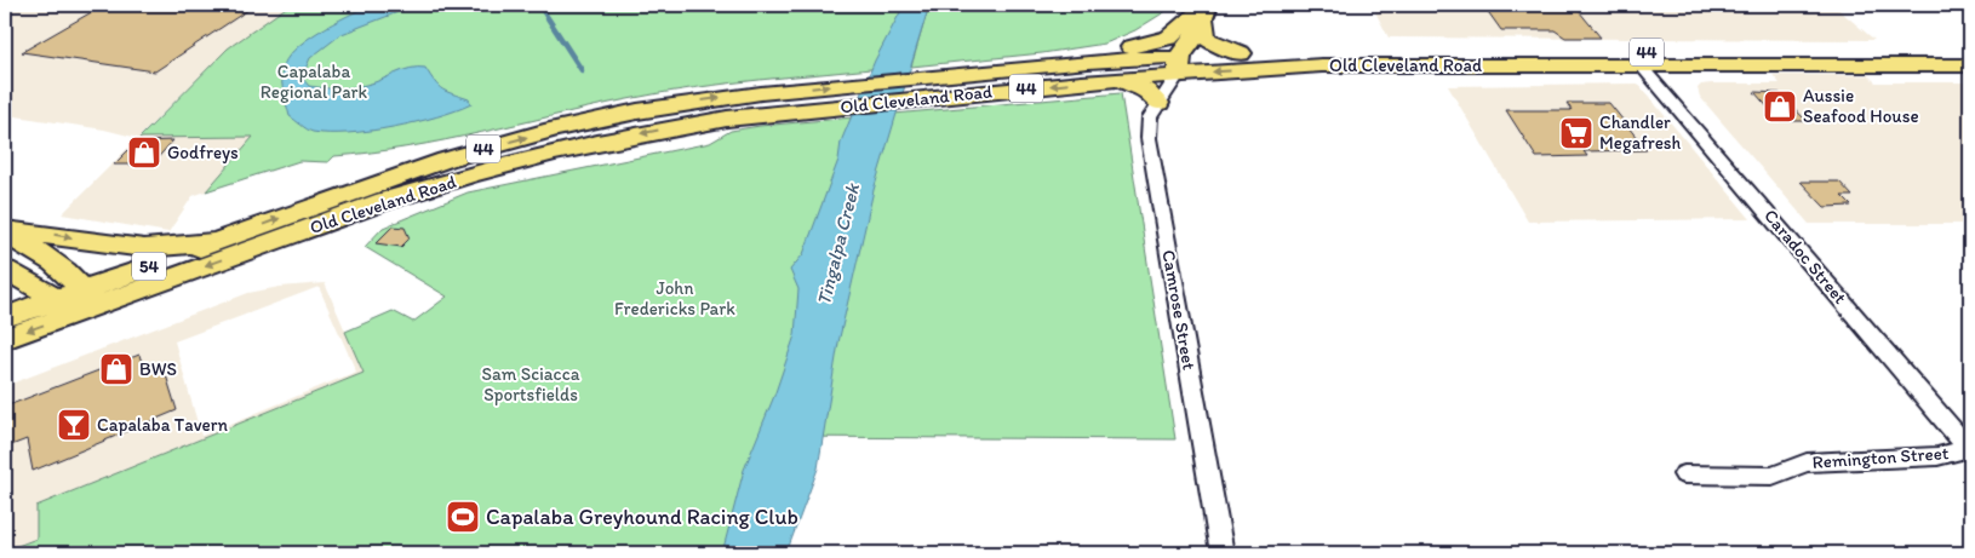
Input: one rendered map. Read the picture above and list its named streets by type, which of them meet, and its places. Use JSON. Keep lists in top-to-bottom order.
{
  "streets": {
    "main road": ["44", "Old Cleveland Road", "54"],
    "street": ["Caradoc Street", "Camrose Street", "Remington Street"]
  },
  "crossings": [
    ["44", "Old Cleveland Road"],
    ["Old Cleveland Road", "Caradoc Street"],
    ["Old Cleveland Road", "Camrose Street"],
    ["Caradoc Street", "Remington Street"]
  ],
  "water": ["Tingalpa Creek"],
  "parks": ["Capalaba Regional Park", "John Fredericks Park", "Sam Sciacca Sportsfields"],
  "places": {
    "shop": ["Aussie Seafood House", "Godfreys", "BWS"],
    "supermarket": ["Chandler Megafresh"],
    "bar": ["Capalaba Tavern"],
    "sports": ["Capalaba Greyhound Racing Club"]
  }
}
